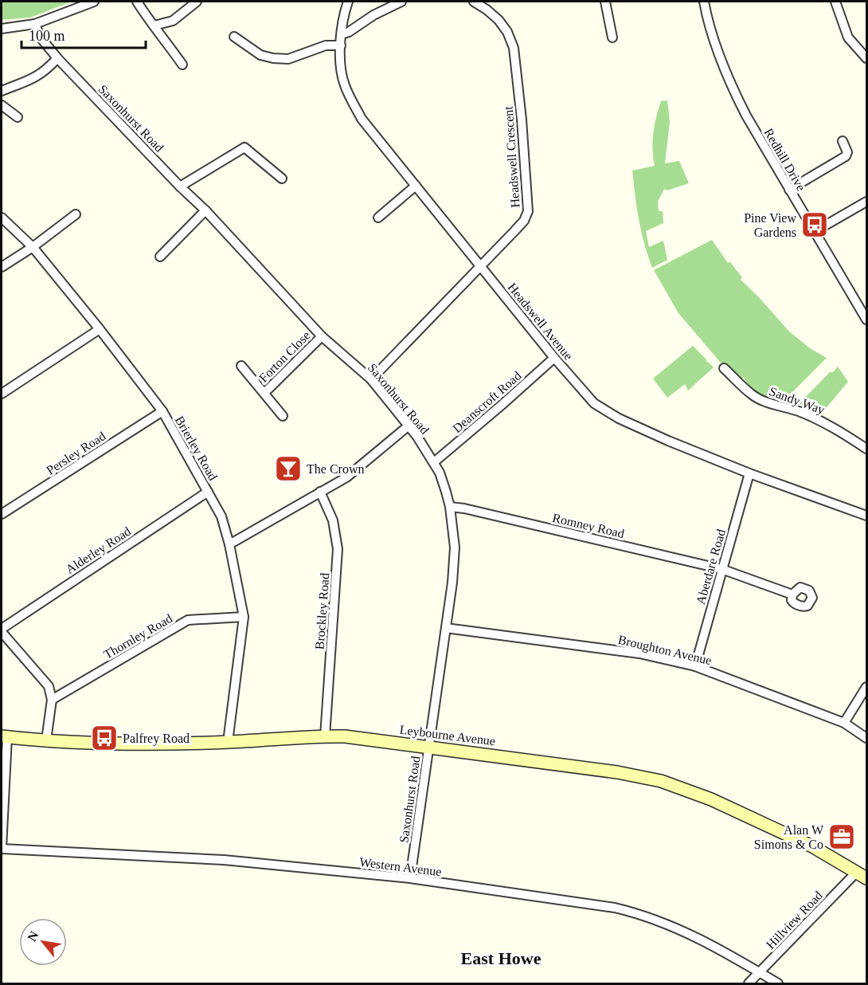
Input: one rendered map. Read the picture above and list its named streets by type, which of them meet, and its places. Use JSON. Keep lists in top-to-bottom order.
{
  "streets": {
    "street": [
      "Saxonhurst Road",
      "Headswell Crescent",
      "Redhill Drive",
      "Headswell Avenue",
      "Forton Close",
      "Sandy Way",
      "Deanscroft Road",
      "Brierley Road",
      "Persley Road",
      "Romney Road",
      "Alderley Road",
      "Aberdare Road",
      "Brockley Road",
      "Thornley Road",
      "Broughton Avenue",
      "Leybourne Avenue",
      "Western Avenue",
      "Hillview Road"
    ]
  },
  "crossings": [
    ["Saxonhurst Road", "Headswell Crescent"],
    ["Saxonhurst Road", "Forton Close"],
    ["Saxonhurst Road", "Deanscroft Road"],
    ["Saxonhurst Road", "Romney Road"],
    ["Saxonhurst Road", "Broughton Avenue"],
    ["Saxonhurst Road", "Leybourne Avenue"],
    ["Saxonhurst Road", "Western Avenue"],
    ["Headswell Crescent", "Headswell Avenue"],
    ["Headswell Avenue", "Deanscroft Road"],
    ["Headswell Avenue", "Aberdare Road"],
    ["Brierley Road", "Persley Road"],
    ["Brierley Road", "Alderley Road"],
    ["Brierley Road", "Thornley Road"],
    ["Brierley Road", "Leybourne Avenue"],
    ["Romney Road", "Aberdare Road"],
    ["Aberdare Road", "Broughton Avenue"],
    ["Brockley Road", "Leybourne Avenue"],
    ["Leybourne Avenue", "Hillview Road"],
    ["Western Avenue", "Hillview Road"]
  ],
  "districts": ["East Howe"],
  "places": {
    "bus stop": ["Pine View Gardens", "Palfrey Road"],
    "bar": ["The Crown"],
    "office": ["Alan W Simons & Co"]
  },
  "scale_bar": "100 m",
  "north": "top left"
}
